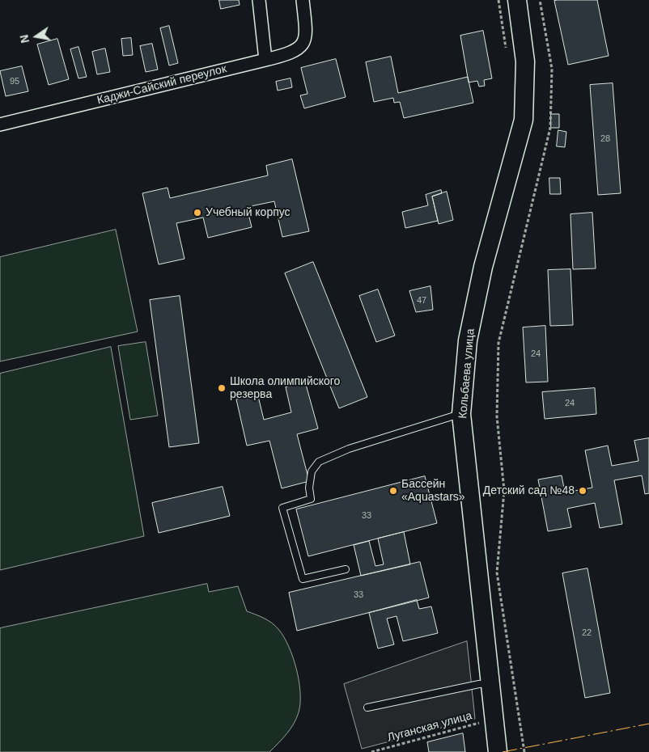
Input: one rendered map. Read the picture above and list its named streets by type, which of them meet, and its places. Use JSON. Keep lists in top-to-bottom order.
{
  "streets": {
    "main road": ["Кольбаева улица"],
    "street": ["Каджи-Сайский переулок"],
    "path": ["Луганская улица"]
  },
  "crossings": [
    ["Кольбаева улица", "Луганская улица"]
  ],
  "places": [
    "Учебный корпус",
    "Школа олимпийского резерва",
    "Бассейн «Aquastars»",
    "Детский сад №48"
  ],
  "house_numbers": [
    "95",
    "28",
    "47",
    "24",
    "24",
    "33",
    "33",
    "22"
  ],
  "north": "left"
}
